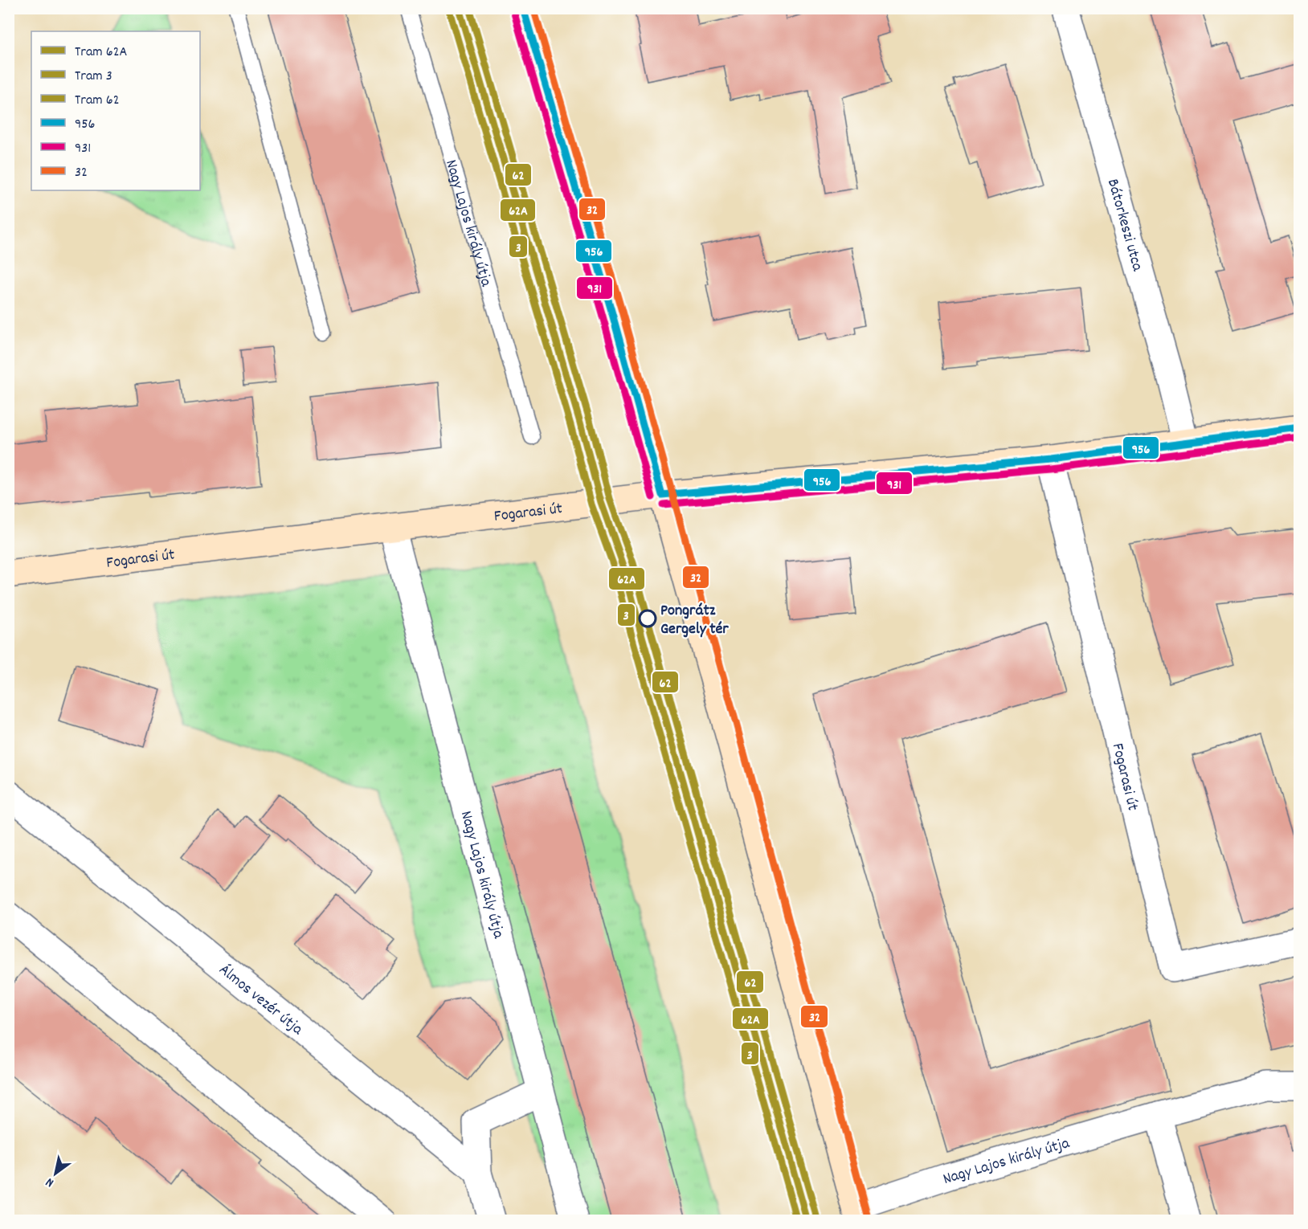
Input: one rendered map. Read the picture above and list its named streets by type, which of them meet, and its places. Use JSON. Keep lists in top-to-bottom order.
{
  "streets": {
    "main road": ["Nagy Lajos király útja", "Fogarasi út"],
    "street": ["Bátorkeszi utca", "Álmos vezér útja"]
  },
  "crossings": [
    ["Nagy Lajos király útja", "Fogarasi út"],
    ["Bátorkeszi utca", "Fogarasi út"]
  ],
  "places": ["Pongrátz Gergely tér"],
  "lines": [
    "tram line 62A",
    "tram line 62",
    "transit line 956",
    "transit line 32",
    "tram line 3",
    "transit line 931"
  ],
  "legend": [
    "Tram 62A",
    "Tram 3",
    "Tram 62",
    "956",
    "931",
    "32"
  ],
  "north": "bottom left"
}
